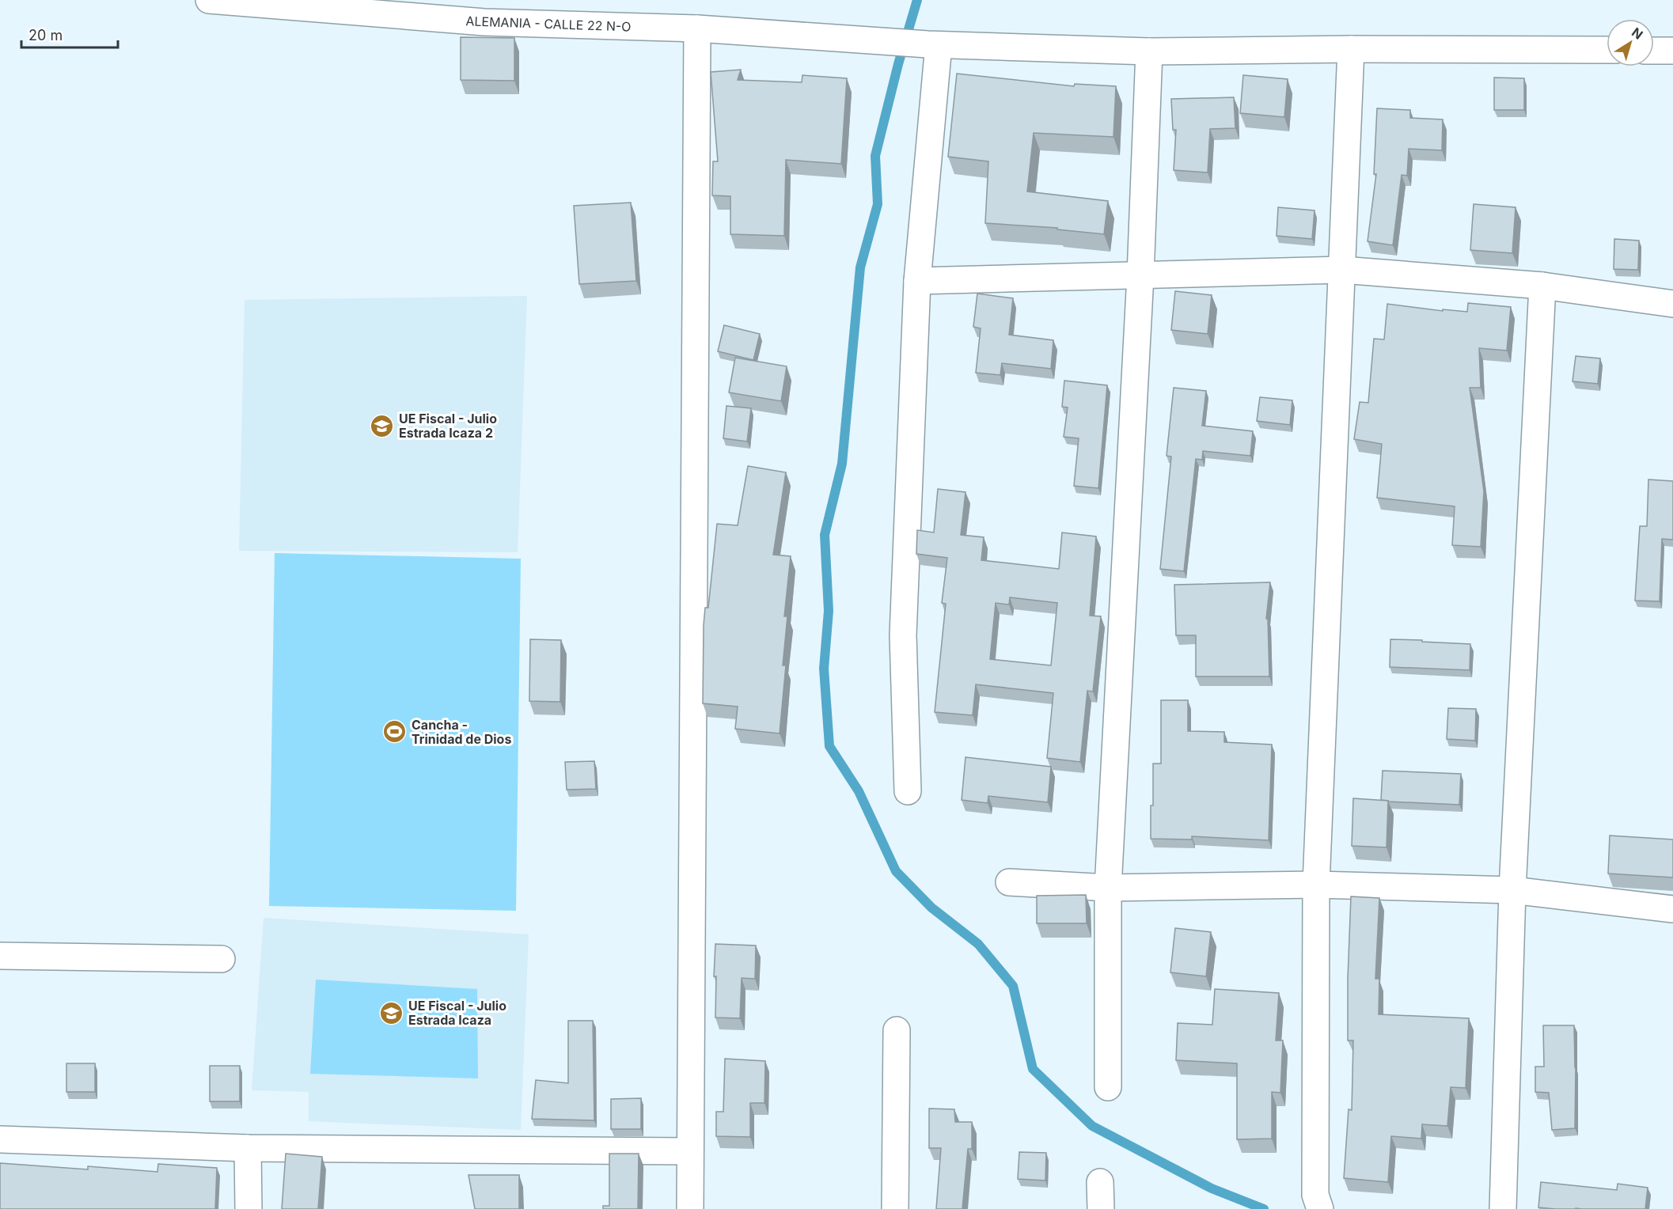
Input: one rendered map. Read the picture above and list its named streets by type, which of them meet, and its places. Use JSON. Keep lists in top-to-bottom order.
{
  "streets": {
    "street": ["ALEMANIA - CALLE 22 N-O"]
  },
  "places": {
    "school or university": ["UE Fiscal - Julio Estrada Icaza 2", "UE Fiscal - Julio Estrada Icaza"],
    "sports": ["Cancha - Trinidad de Dios"]
  },
  "scale_bar": "20 m",
  "north": "top right"
}
